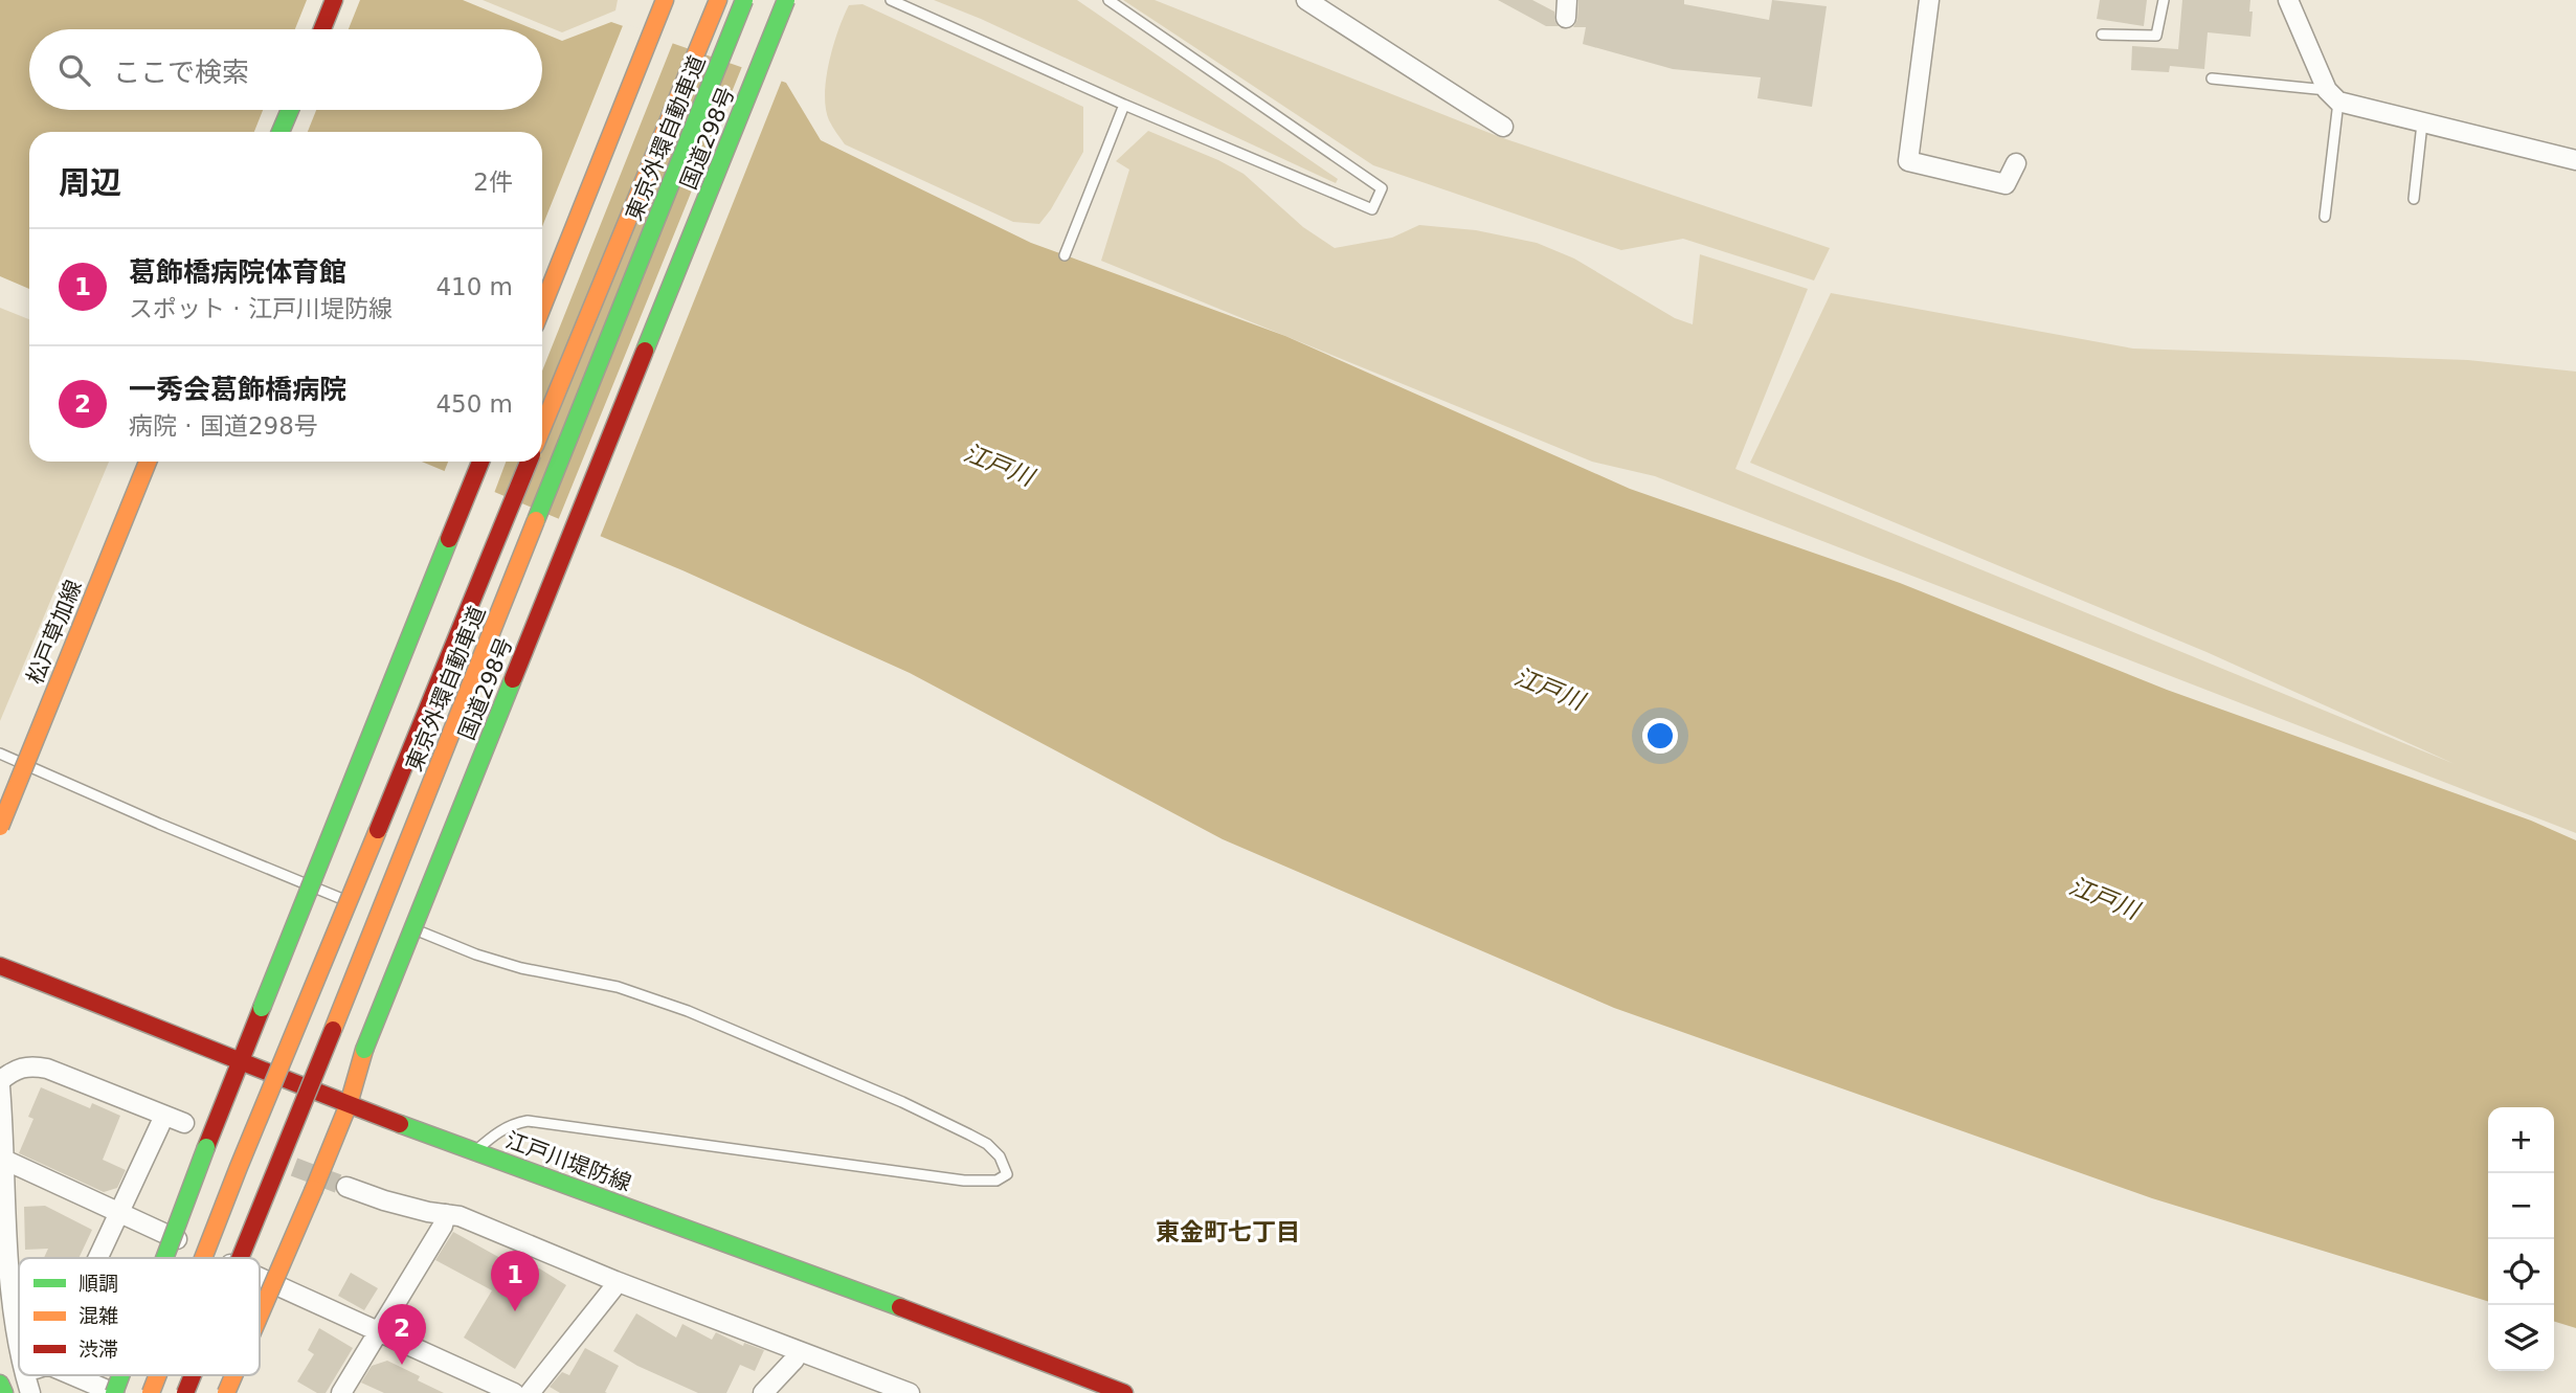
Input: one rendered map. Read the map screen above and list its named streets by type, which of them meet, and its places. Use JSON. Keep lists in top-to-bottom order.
{
  "streets": {
    "main road": [
      "東京外環自動車道",
      "国道298号",
      "松戸草加線",
      "江戸川堤防線"
    ]
  },
  "crossings": [
    ["国道298号", "江戸川堤防線"]
  ],
  "districts": ["東金町七丁目"],
  "water": ["江戸川"],
  "legend": ["順調", "混雑", "渋滞"],
  "page": {
    "search": "ここで検索",
    "heading": ["周辺", "2件"],
    "list": [
      {
        "mark": "1",
        "name": "葛飾橋病院体育館",
        "note": "スポット · 江戸川堤防線",
        "value": "410 m"
      },
      {
        "mark": "2",
        "name": "一秀会葛飾橋病院",
        "note": "病院 · 国道298号",
        "value": "450 m"
      }
    ],
    "map_buttons": ["+", "−"],
    "pins": ["1", "2"]
  }
}
